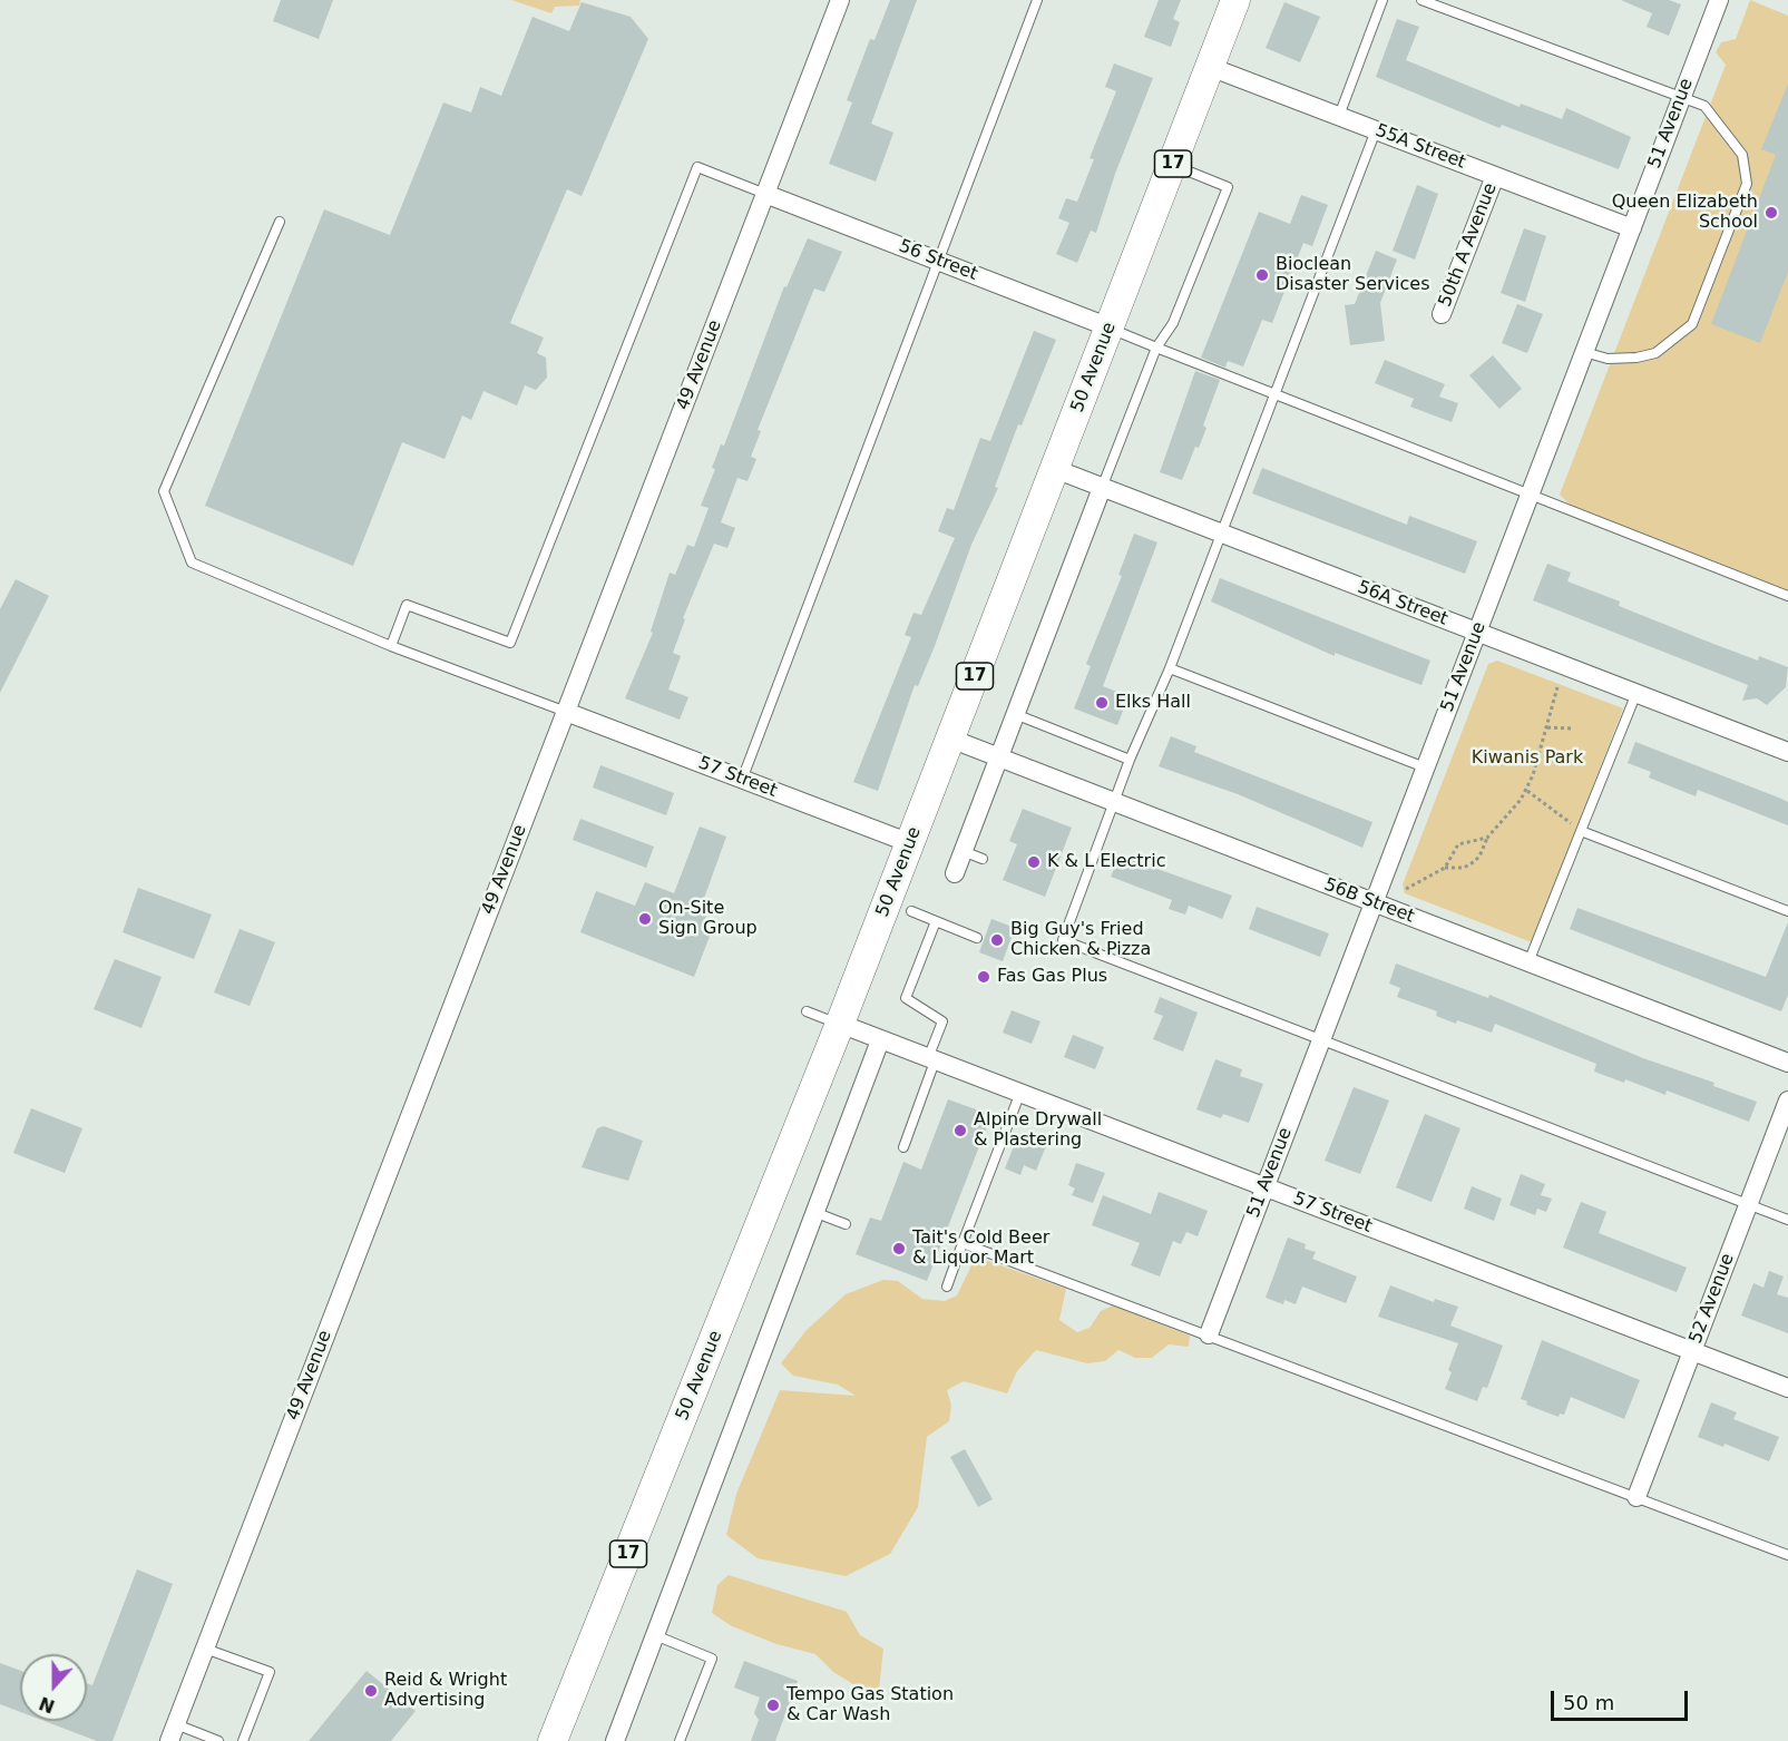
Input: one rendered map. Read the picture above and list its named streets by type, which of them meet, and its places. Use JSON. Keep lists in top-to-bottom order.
{
  "streets": {
    "main road": ["17", "50 Avenue"],
    "street": [
      "51 Avenue",
      "55A Street",
      "50th A Avenue",
      "56 Street",
      "49 Avenue",
      "56A Street",
      "57 Street",
      "56B Street",
      "52 Avenue"
    ]
  },
  "crossings": [
    ["51 Avenue", "55A Street"],
    ["51 Avenue", "56A Street"],
    ["51 Avenue", "57 Street"],
    ["51 Avenue", "56B Street"],
    ["55A Street", "50th A Avenue"],
    ["55A Street", "50 Avenue"],
    ["56 Street", "49 Avenue"],
    ["56 Street", "50 Avenue"],
    ["49 Avenue", "57 Street"],
    ["50 Avenue", "56A Street"],
    ["50 Avenue", "57 Street"],
    ["50 Avenue", "56B Street"],
    ["57 Street", "52 Avenue"]
  ],
  "parks": ["Kiwanis Park"],
  "places": [
    "Queen Elizabeth School",
    "Bioclean Disaster Services",
    "Elks Hall",
    "K & L Electric",
    "On-Site Sign Group",
    "Big Guy's Fried Chicken & Pizza",
    "Fas Gas Plus",
    "Alpine Drywall & Plastering",
    "Tait's Cold Beer & Liquor Mart",
    "Reid & Wright Advertising",
    "Tempo Gas Station & Car Wash"
  ],
  "scale_bar": "50 m",
  "north": "bottom"
}
